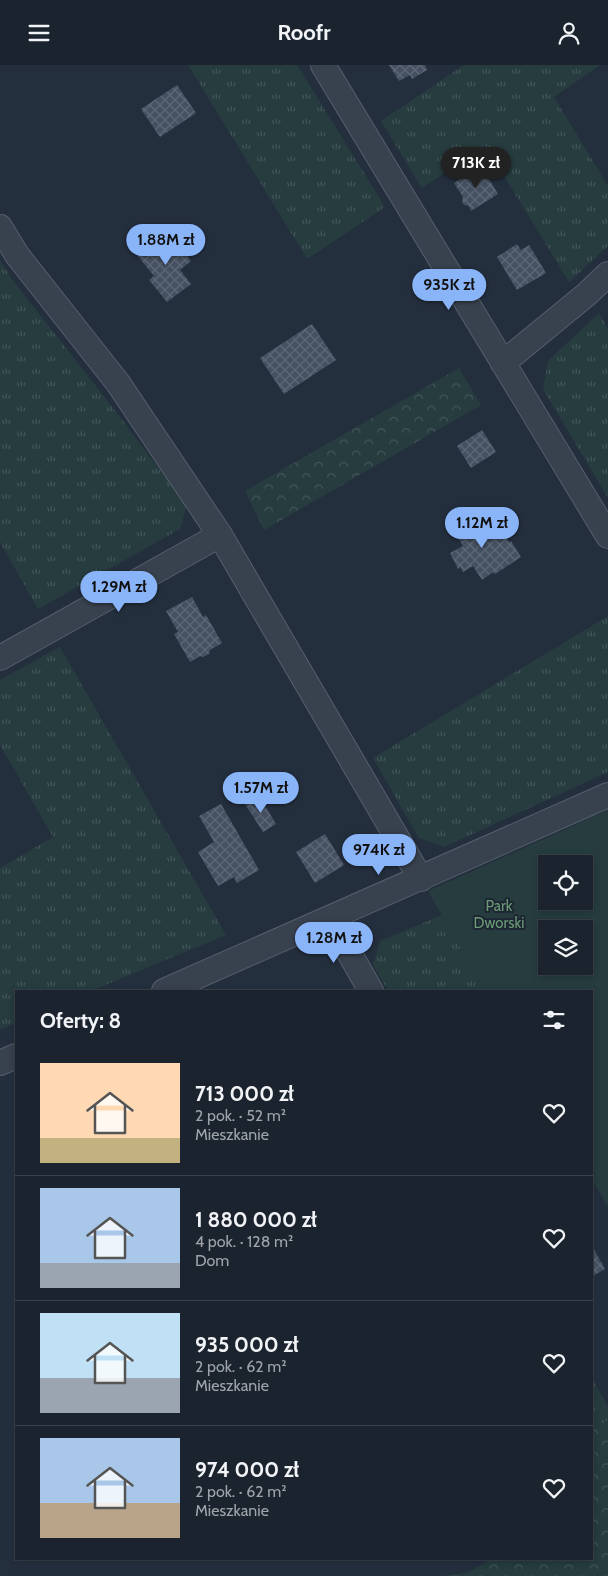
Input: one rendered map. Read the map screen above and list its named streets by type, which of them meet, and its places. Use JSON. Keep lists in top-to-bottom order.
{
  "parks": ["Park Dworski"],
  "page": {
    "header": "Roofr",
    "price": [
      "713K zł",
      "1.88M zł",
      "935K zł",
      "1.12M zł",
      "1.29M zł",
      "1.57M zł",
      "974K zł",
      "1.28M zł"
    ],
    "heading": "Oferty: 8",
    "list": [
      {
        "name": "713 000 zł",
        "note": "2 pok. · 52 m² · Mieszkanie"
      },
      {
        "name": "1 880 000 zł",
        "note": "4 pok. · 128 m² · Dom"
      },
      {
        "name": "935 000 zł",
        "note": "2 pok. · 62 m² · Mieszkanie"
      },
      {
        "name": "974 000 zł",
        "note": "2 pok. · 62 m² · Mieszkanie"
      }
    ]
  }
}
